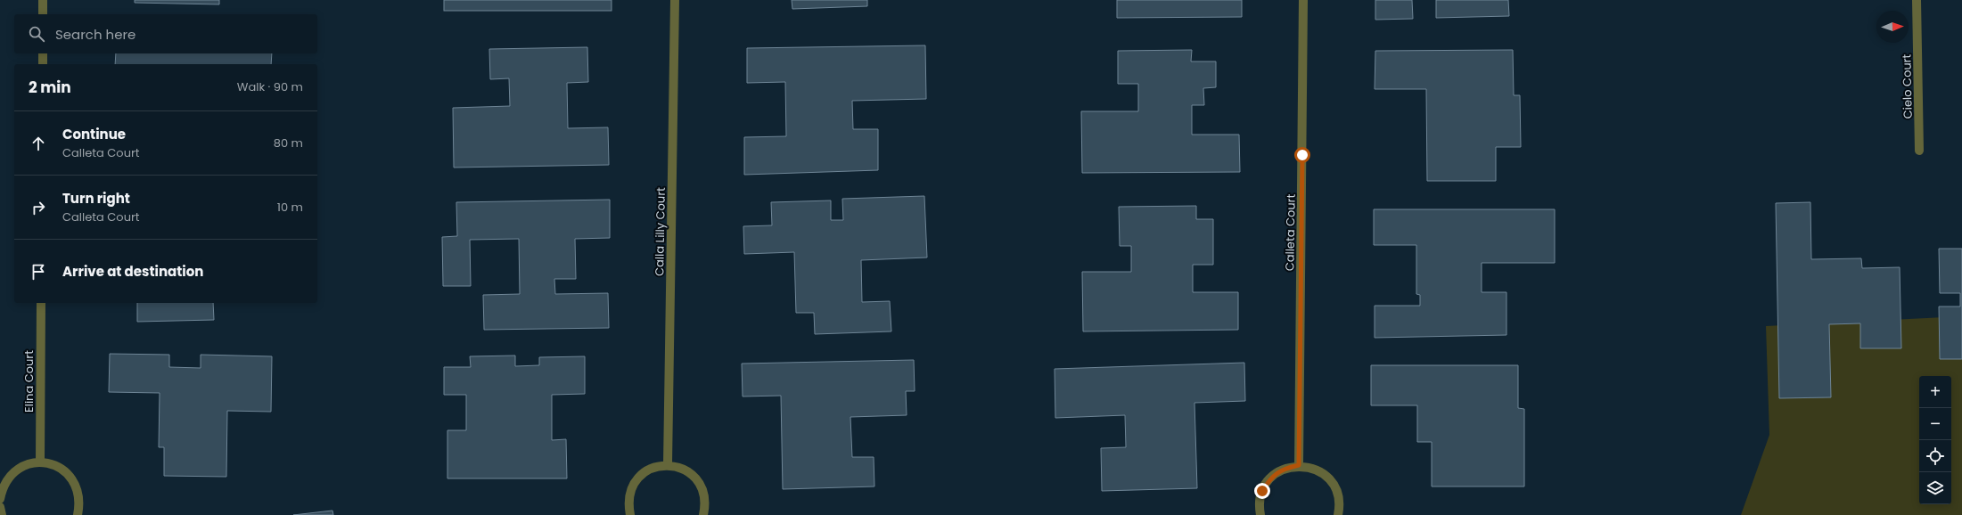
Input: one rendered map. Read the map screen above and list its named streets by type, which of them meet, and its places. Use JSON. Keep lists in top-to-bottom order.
{
  "streets": {
    "street": [
      "Cielo Court",
      "Calla Lilly Court",
      "Calleta Court",
      "Elina Court"
    ]
  },
  "north": "right",
  "page": {
    "search": "Search here",
    "heading": ["2 min", "Walk · 90 m"],
    "list": [
      ["Continue", "Calleta Court", "80 m"],
      ["Turn right", "Calleta Court", "10 m"],
      "Arrive at destination"
    ],
    "map_buttons": ["+", "−"]
  }
}
